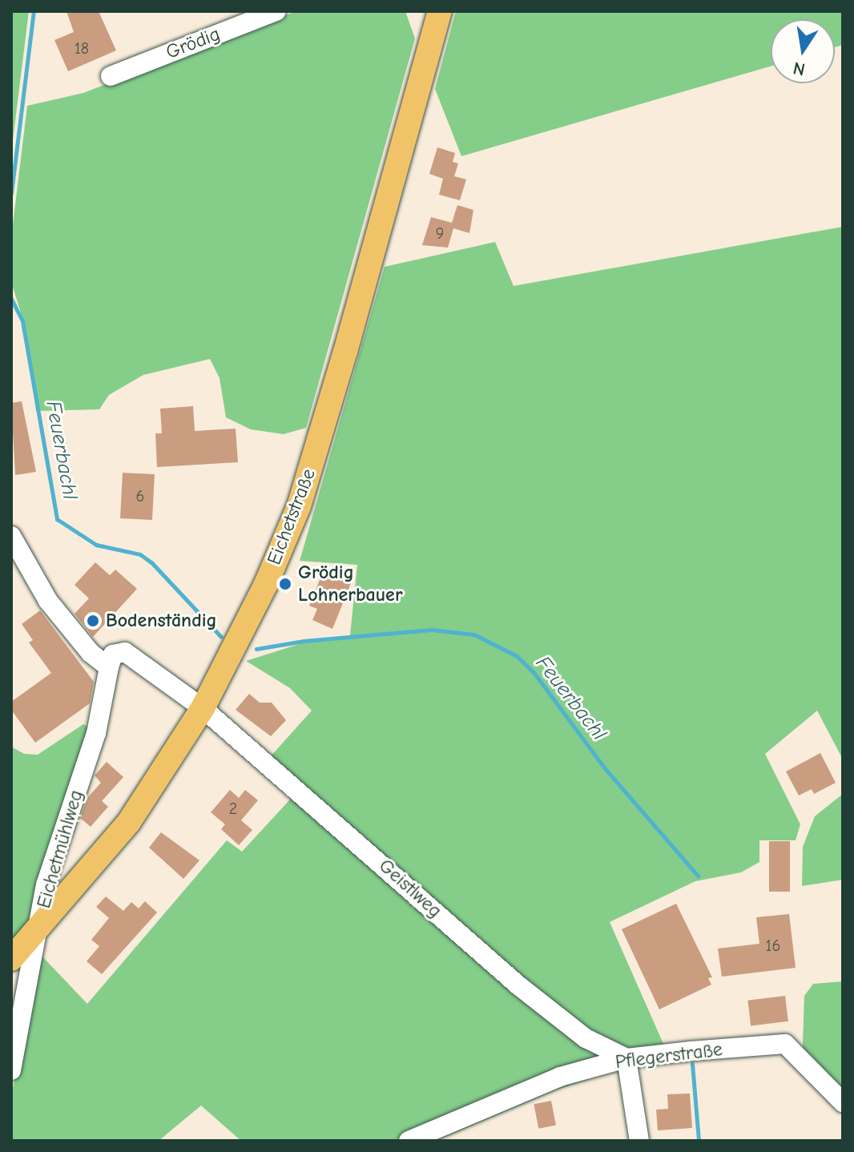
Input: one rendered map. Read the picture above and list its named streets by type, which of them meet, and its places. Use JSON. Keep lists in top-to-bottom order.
{
  "streets": {
    "main road": ["Eichetstraße"],
    "street": [
      "Grödig",
      "Eichetmühlweg",
      "Geistlweg",
      "Pflegerstraße"
    ]
  },
  "crossings": [
    ["Eichetstraße", "Eichetmühlweg"],
    ["Eichetstraße", "Geistlweg"],
    ["Geistlweg", "Pflegerstraße"]
  ],
  "water": ["Feuerbachl"],
  "places": ["Grödig Lohnerbauer", "Bodenständig"],
  "house_numbers": [
    "18",
    "9",
    "6",
    "2",
    "16"
  ],
  "north": "bottom"
}
